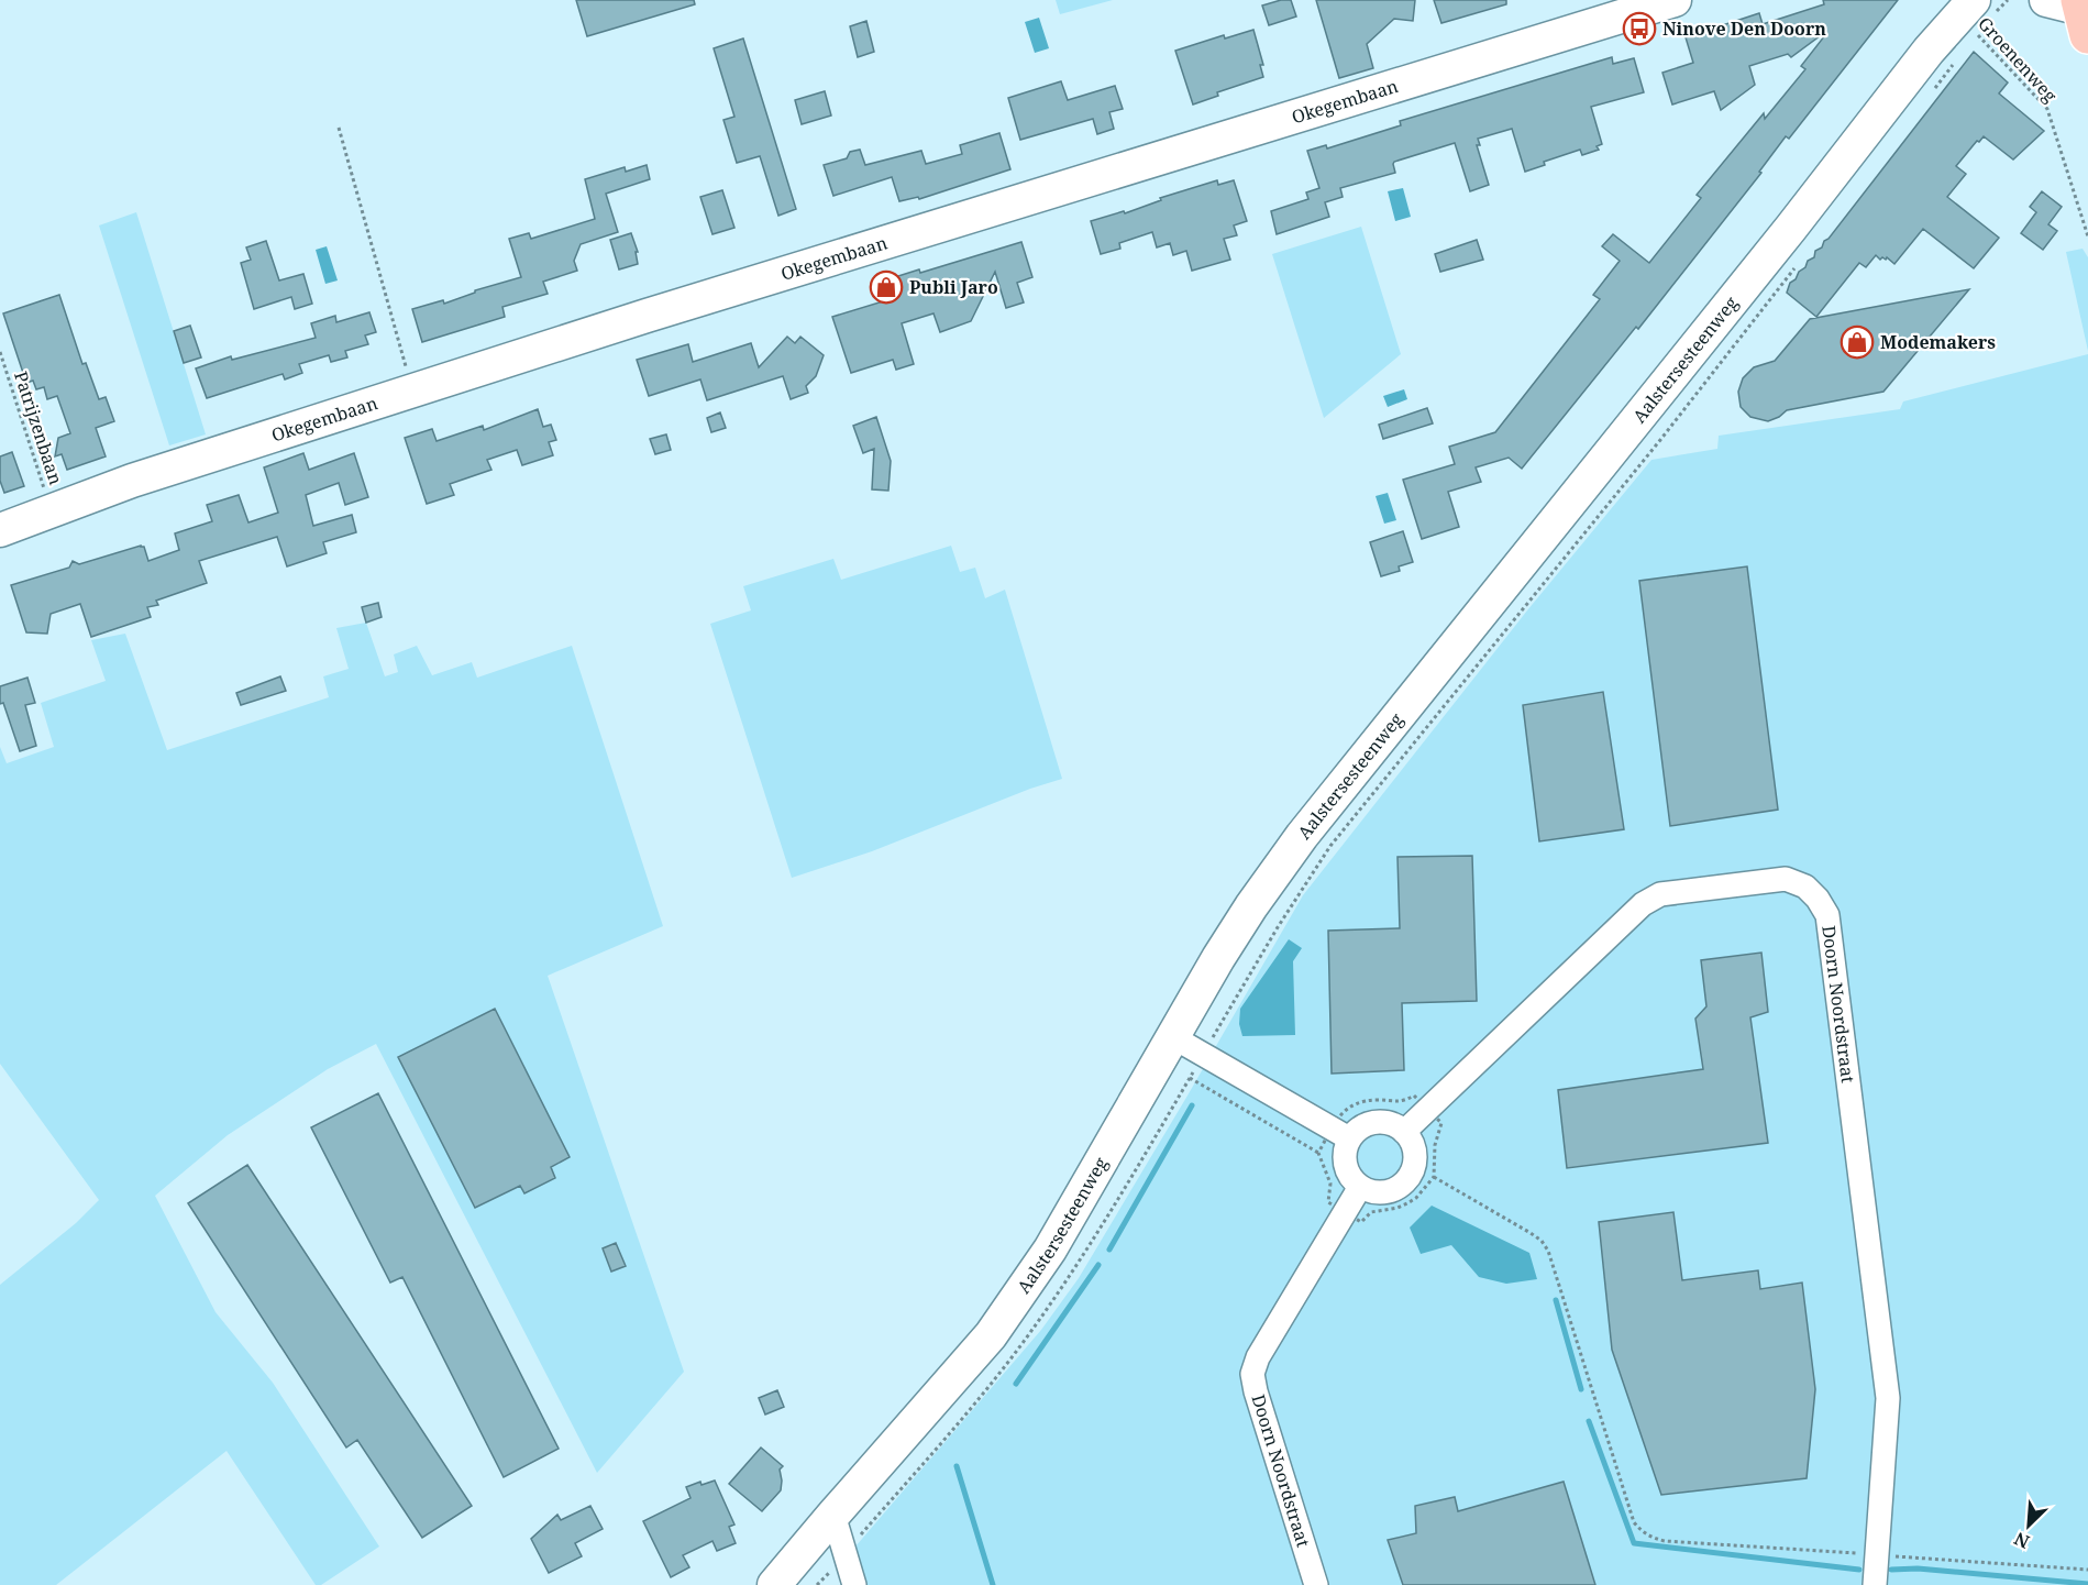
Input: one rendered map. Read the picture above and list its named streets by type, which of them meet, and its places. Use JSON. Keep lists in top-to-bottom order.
{
  "streets": {
    "main road": ["Okegembaan", "Aalstersesteenweg"],
    "street": ["Doorn Noordstraat"],
    "path": ["Groenenweg", "Patrijzenbaan"]
  },
  "crossings": [
    ["Okegembaan", "Patrijzenbaan"]
  ],
  "places": {
    "bus stop": ["Ninove Den Doorn"],
    "shop": ["Publi Jaro", "Modemakers"]
  },
  "north": "bottom left"
}
